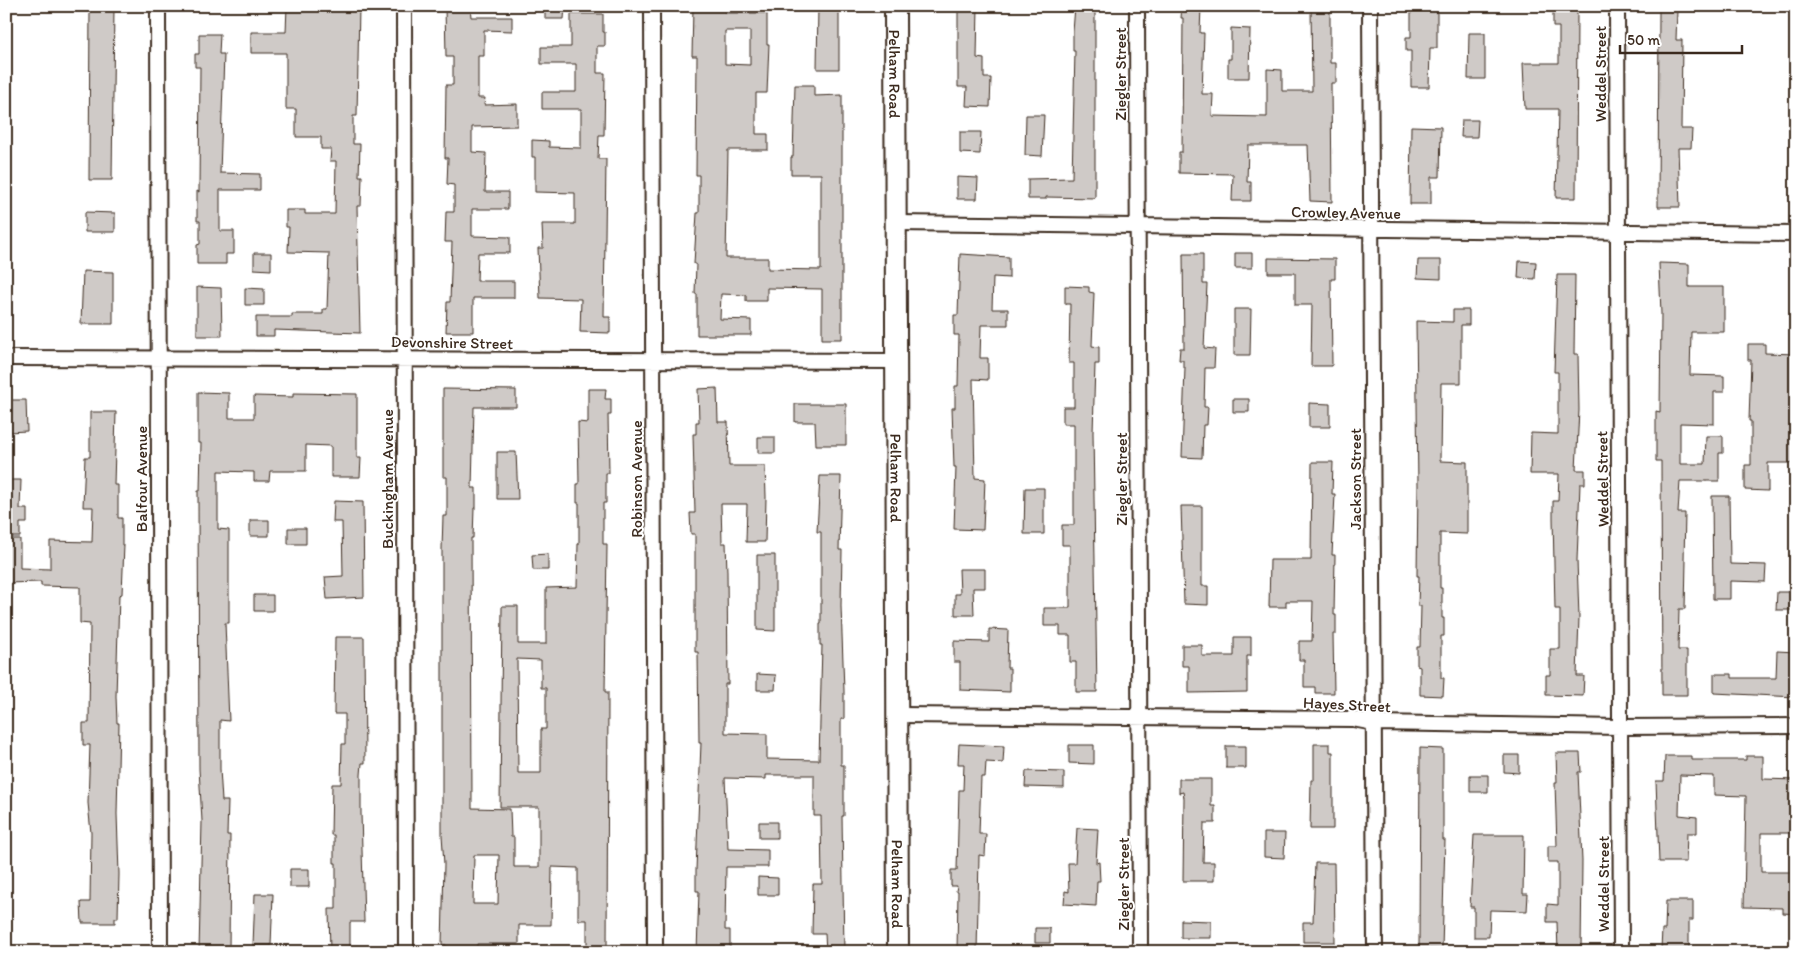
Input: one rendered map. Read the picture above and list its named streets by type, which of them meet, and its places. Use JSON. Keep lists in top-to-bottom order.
{
  "streets": {
    "main road": ["Pelham Road"],
    "street": [
      "Ziegler Street",
      "Weddel Street",
      "Crowley Avenue",
      "Devonshire Street",
      "Balfour Avenue",
      "Buckingham Avenue",
      "Robinson Avenue",
      "Jackson Street",
      "Hayes Street"
    ]
  },
  "crossings": [
    ["Pelham Road", "Crowley Avenue"],
    ["Pelham Road", "Devonshire Street"],
    ["Pelham Road", "Hayes Street"],
    ["Ziegler Street", "Crowley Avenue"],
    ["Ziegler Street", "Hayes Street"],
    ["Weddel Street", "Crowley Avenue"],
    ["Weddel Street", "Hayes Street"],
    ["Crowley Avenue", "Jackson Street"],
    ["Devonshire Street", "Balfour Avenue"],
    ["Devonshire Street", "Buckingham Avenue"],
    ["Devonshire Street", "Robinson Avenue"],
    ["Jackson Street", "Hayes Street"]
  ],
  "scale_bar": "50 m"
}
